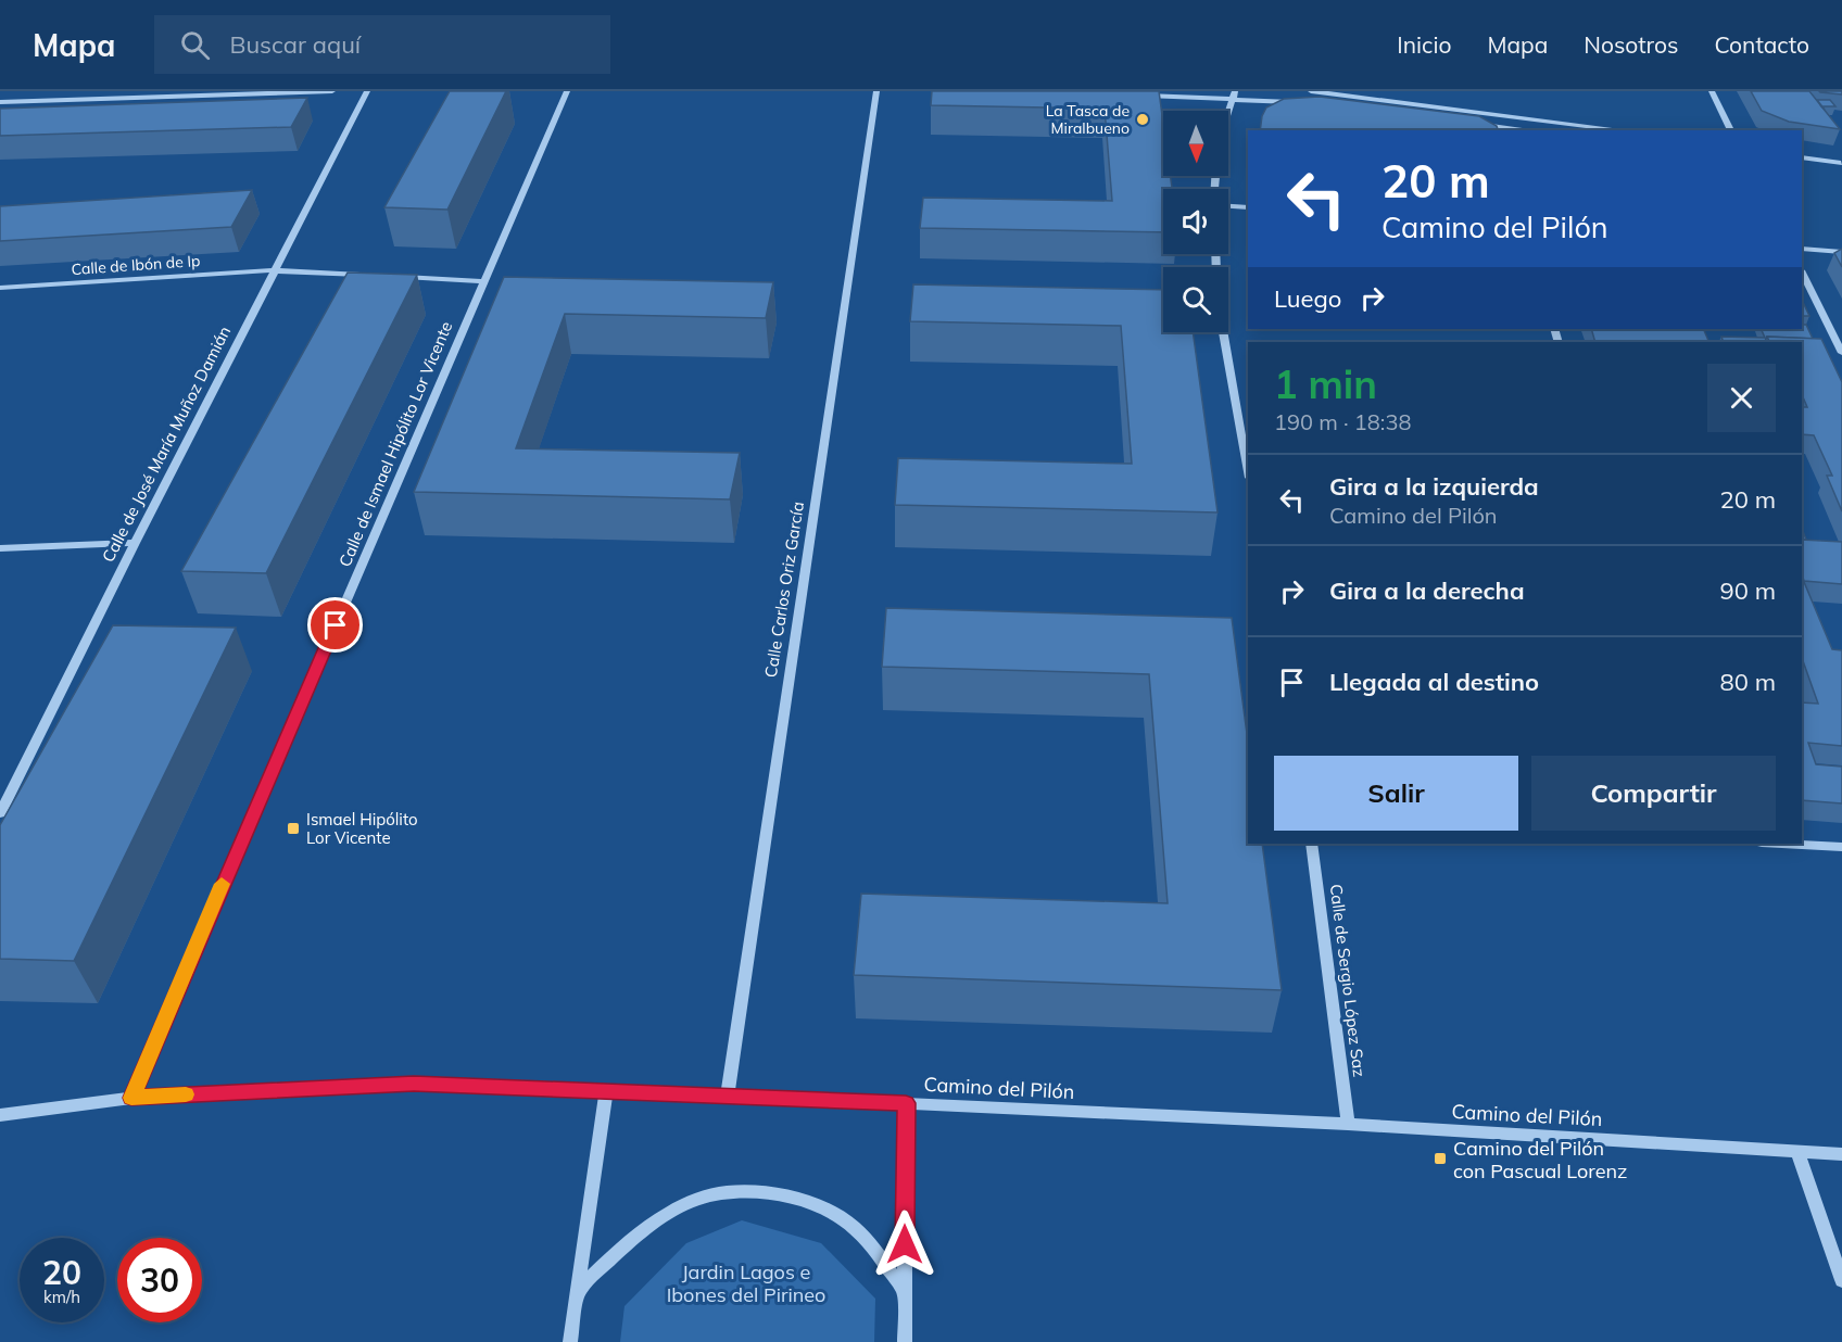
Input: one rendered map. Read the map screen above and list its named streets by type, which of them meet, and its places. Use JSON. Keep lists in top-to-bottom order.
{
  "streets": {
    "street": [
      "Calle de Ibón de Ip",
      "Calle de José María Muñoz Damián",
      "Calle de Ismael Hipólito Lor Vicente",
      "Calle Carlos Oriz García",
      "Calle de Sergio López Saz",
      "Camino del Pilón"
    ]
  },
  "crossings": [
    ["Calle de Ibón de Ip", "Calle de José María Muñoz Damián"],
    ["Calle de Ismael Hipólito Lor Vicente", "Camino del Pilón"],
    ["Calle Carlos Oriz García", "Camino del Pilón"],
    ["Calle de Sergio López Saz", "Camino del Pilón"]
  ],
  "parks": ["Jardin Lagos e Ibones del Pirineo"],
  "places": {
    "other": ["La Tasca de Miralbueno"],
    "transit": ["Ismael Hipólito Lor Vicente", "Camino del Pilón con Pascual Lorenz"]
  },
  "north": "bottom",
  "page": {
    "header": "Mapa",
    "search": "Buscar aquí",
    "nav": [
      "Inicio",
      "Mapa",
      "Nosotros",
      "Contacto"
    ],
    "turn": ["20 m", "Camino del Pilón"],
    "then": "Luego",
    "heading": ["1 min", "190 m · 18:38"],
    "list": [
      {
        "name": "Gira a la izquierda",
        "note": "Camino del Pilón",
        "value": "20 m"
      },
      {
        "name": "Gira a la derecha",
        "value": "90 m"
      },
      {
        "name": "Llegada al destino",
        "value": "80 m"
      }
    ],
    "buttons": ["Salir", "Compartir"],
    "speed": "20 km/h",
    "limit": "30"
  }
}
